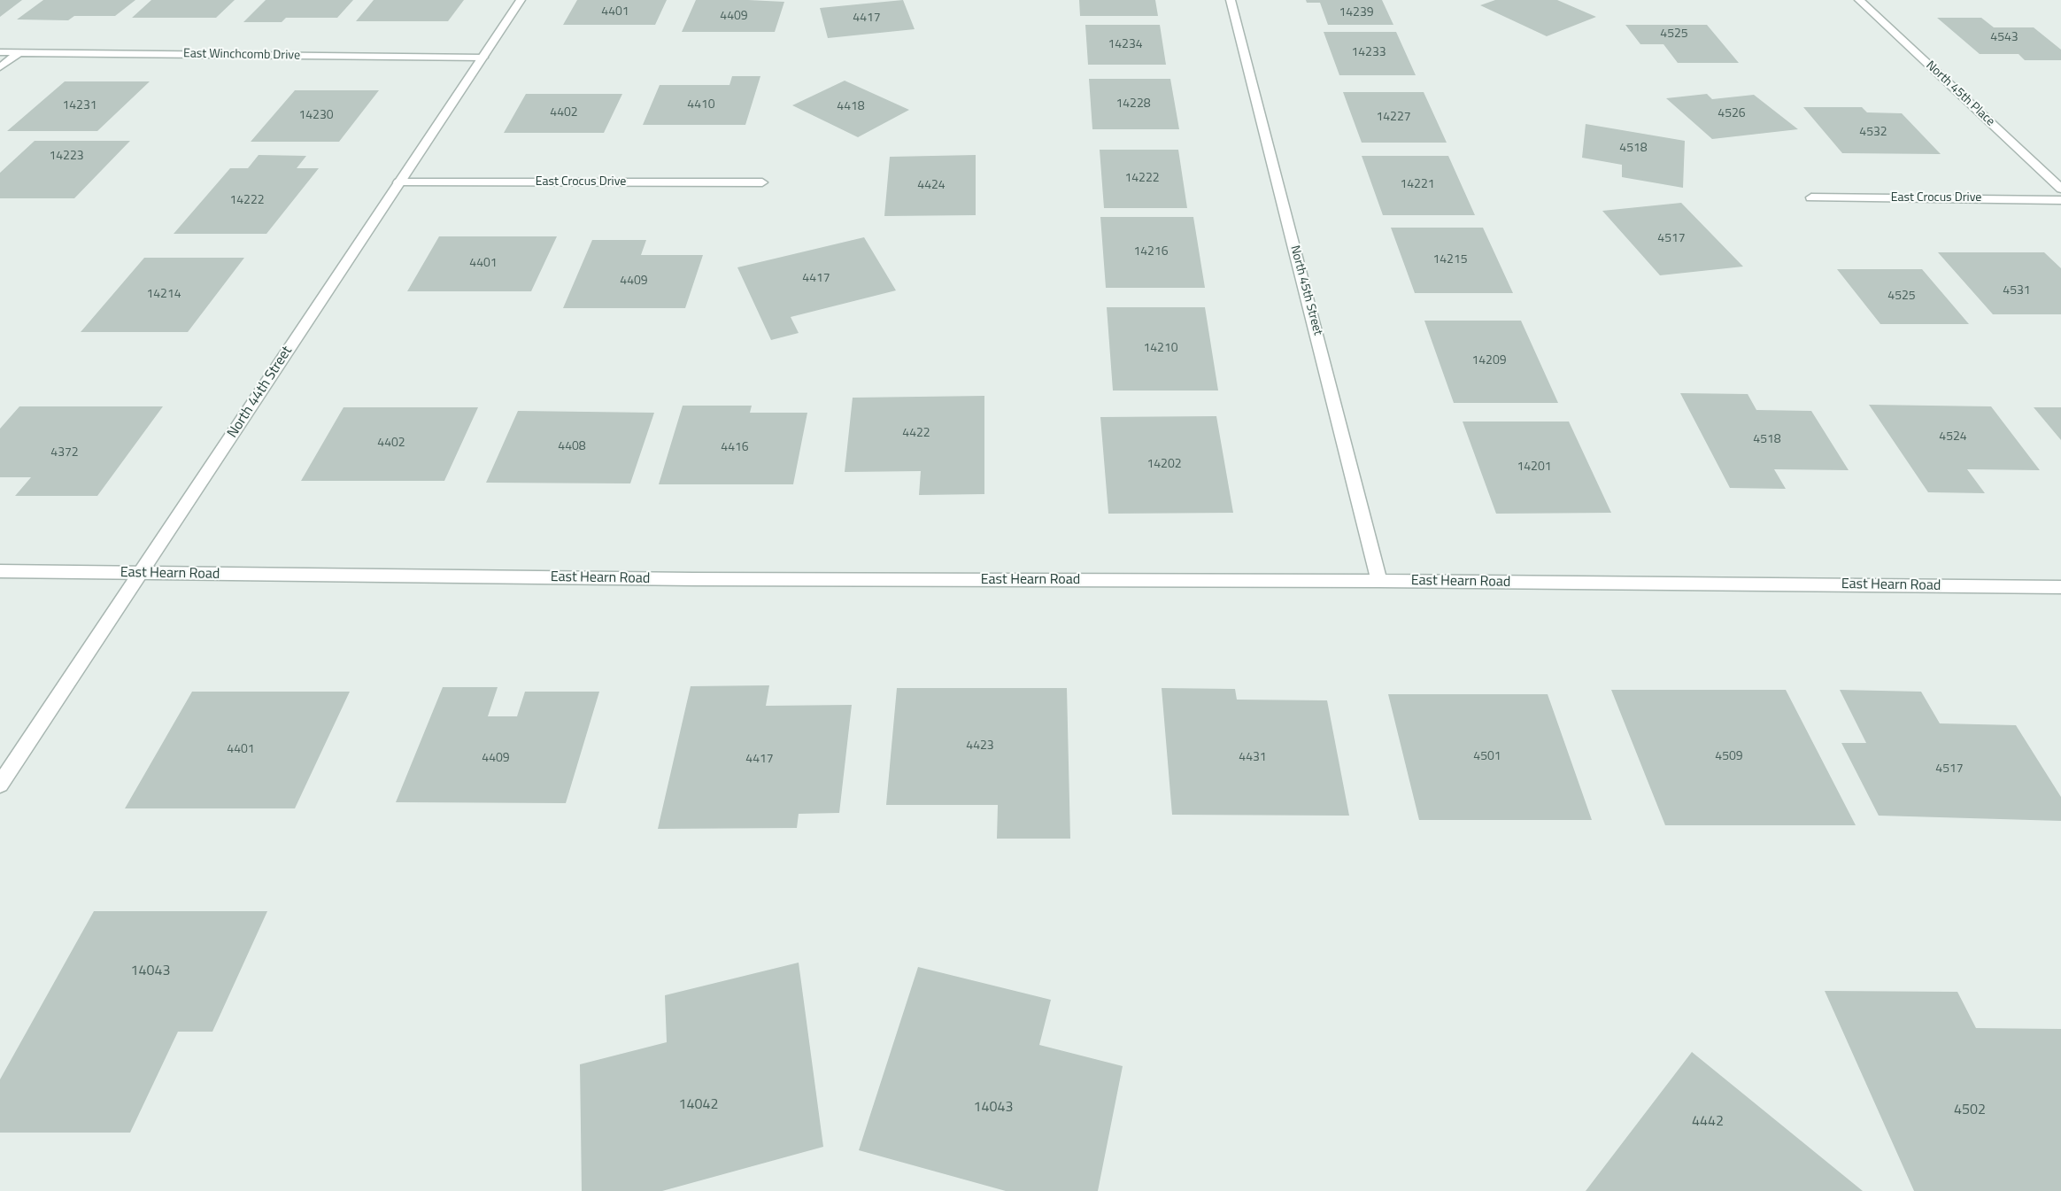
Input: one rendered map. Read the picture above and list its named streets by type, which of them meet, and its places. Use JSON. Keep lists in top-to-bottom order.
{
  "streets": {
    "street": [
      "East Winchcomb Drive",
      "North 45th Place",
      "East Crocus Drive",
      "North 45th Street",
      "North 44th Street",
      "East Hearn Road"
    ]
  },
  "crossings": [
    ["East Winchcomb Drive", "North 44th Street"],
    ["East Crocus Drive", "North 44th Street"],
    ["North 45th Street", "East Hearn Road"],
    ["North 44th Street", "East Hearn Road"]
  ],
  "house_numbers": [
    "4401",
    "14239",
    "4409",
    "4417",
    "4525",
    "4543",
    "14234",
    "14233",
    "14228",
    "4410",
    "14231",
    "4418",
    "4402",
    "4526",
    "14230",
    "14227",
    "4532",
    "4518",
    "14223",
    "14222",
    "14221",
    "4424",
    "14222",
    "4517",
    "14216",
    "14215",
    "4401",
    "4417",
    "4409",
    "4531",
    "14214",
    "4525",
    "14210",
    "14209",
    "4422",
    "4524",
    "4518",
    "4402",
    "4408",
    "4416",
    "4372",
    "14202",
    "14201",
    "4423",
    "4401",
    "4501",
    "4509",
    "4431",
    "4409",
    "4417",
    "4517",
    "14043",
    "14042",
    "14043",
    "4502",
    "4442"
  ]
}
